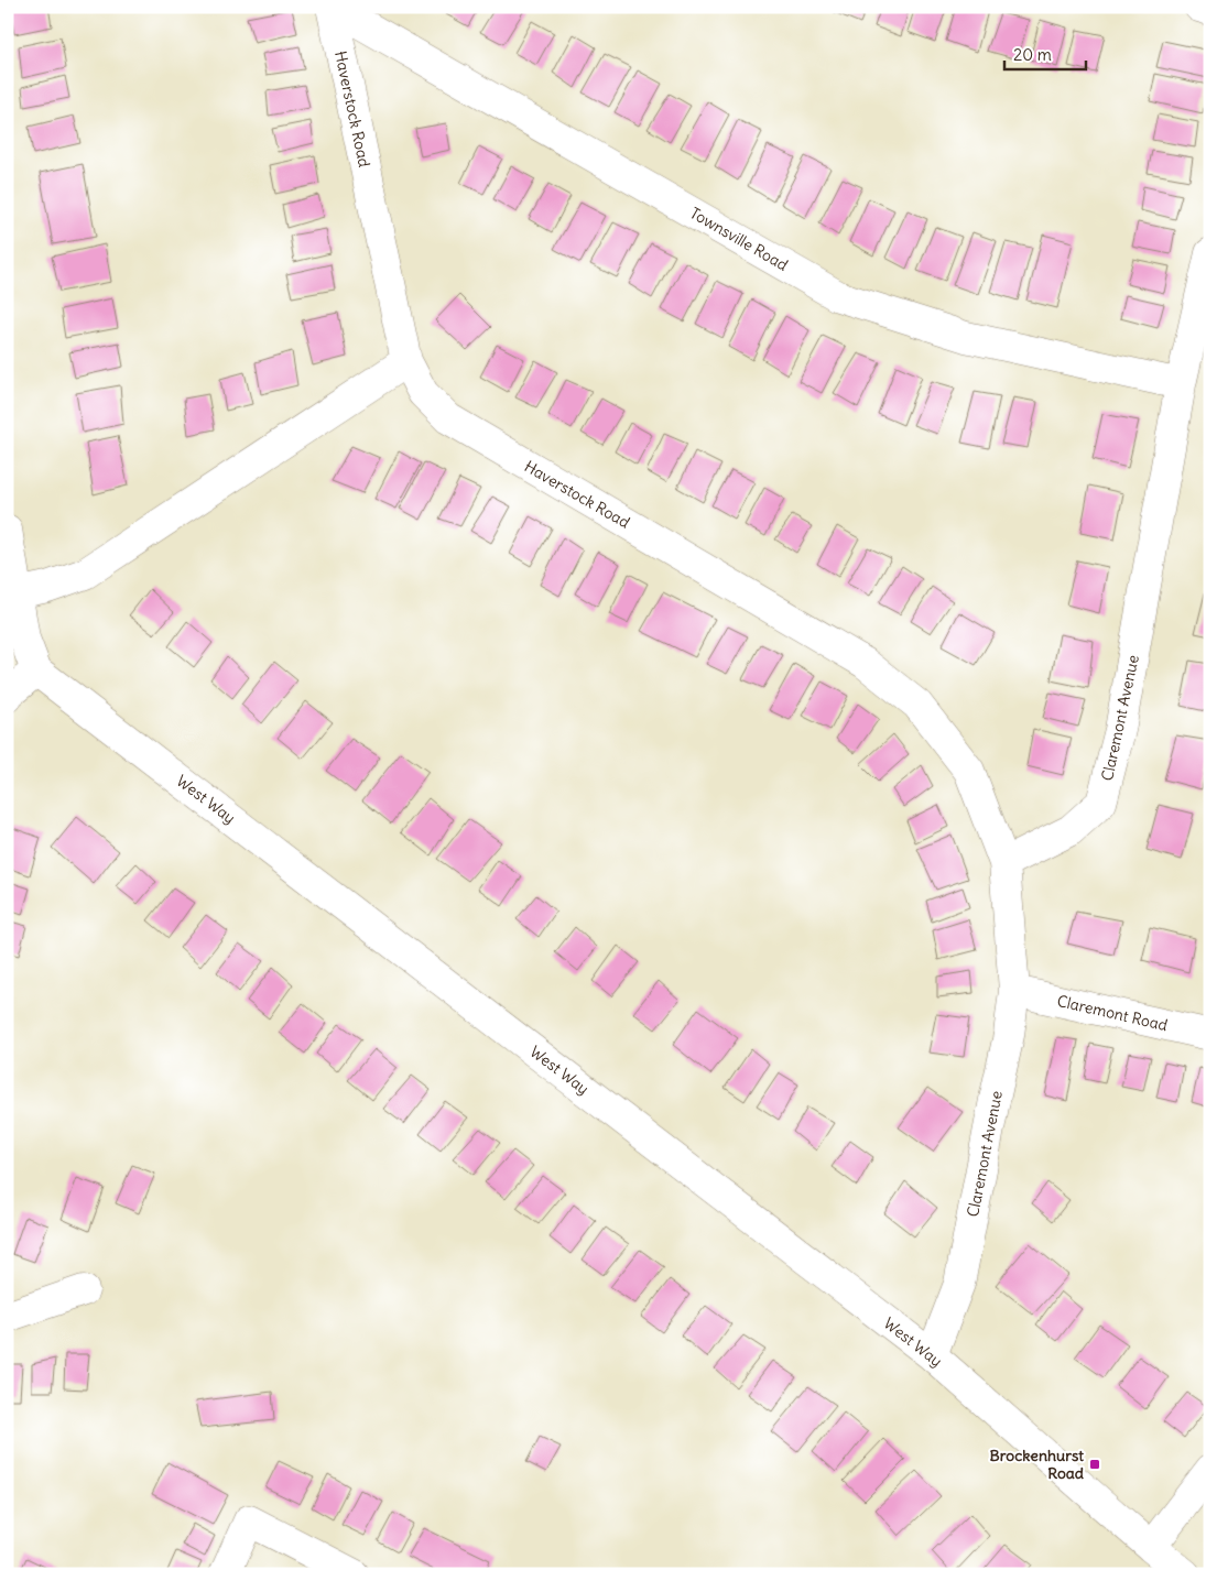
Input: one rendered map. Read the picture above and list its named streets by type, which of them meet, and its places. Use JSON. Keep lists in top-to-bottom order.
{
  "streets": {
    "street": [
      "Haverstock Road",
      "Townsville Road",
      "Claremont Avenue",
      "West Way",
      "Claremont Road"
    ]
  },
  "crossings": [
    ["Haverstock Road", "Townsville Road"],
    ["Haverstock Road", "Claremont Avenue"],
    ["Townsville Road", "Claremont Avenue"],
    ["Claremont Avenue", "West Way"],
    ["Claremont Avenue", "Claremont Road"]
  ],
  "places": {
    "transit": ["Brockenhurst Road"]
  },
  "scale_bar": "20 m"
}
